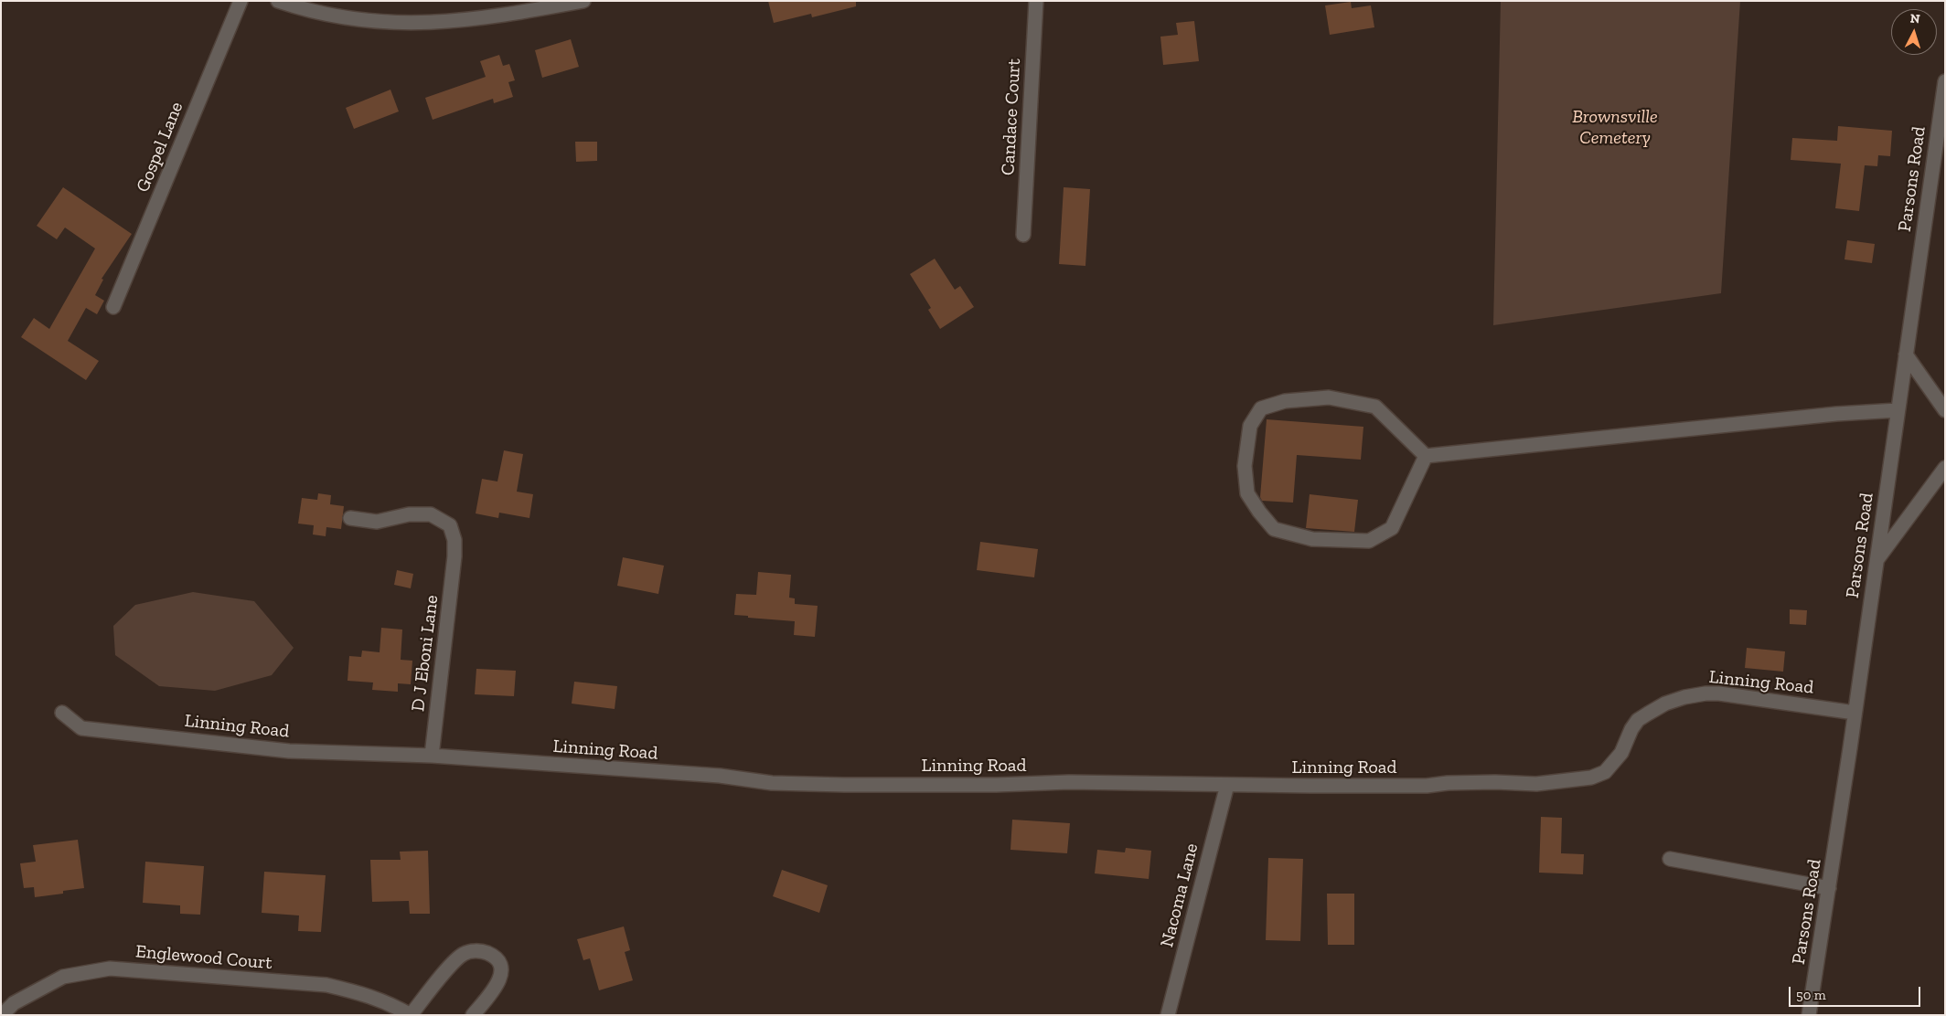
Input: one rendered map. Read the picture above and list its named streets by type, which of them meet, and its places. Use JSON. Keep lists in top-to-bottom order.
{
  "streets": {
    "street": [
      "Candace Court",
      "Gospel Lane",
      "Parsons Road",
      "D J Eboni Lane",
      "Linning Road",
      "Nacoma Lane",
      "Englewood Court"
    ]
  },
  "crossings": [
    ["Parsons Road", "Linning Road"],
    ["D J Eboni Lane", "Linning Road"],
    ["Linning Road", "Nacoma Lane"]
  ],
  "parks": ["Brownsville Cemetery"],
  "scale_bar": "50 m",
  "north": "top"
}
